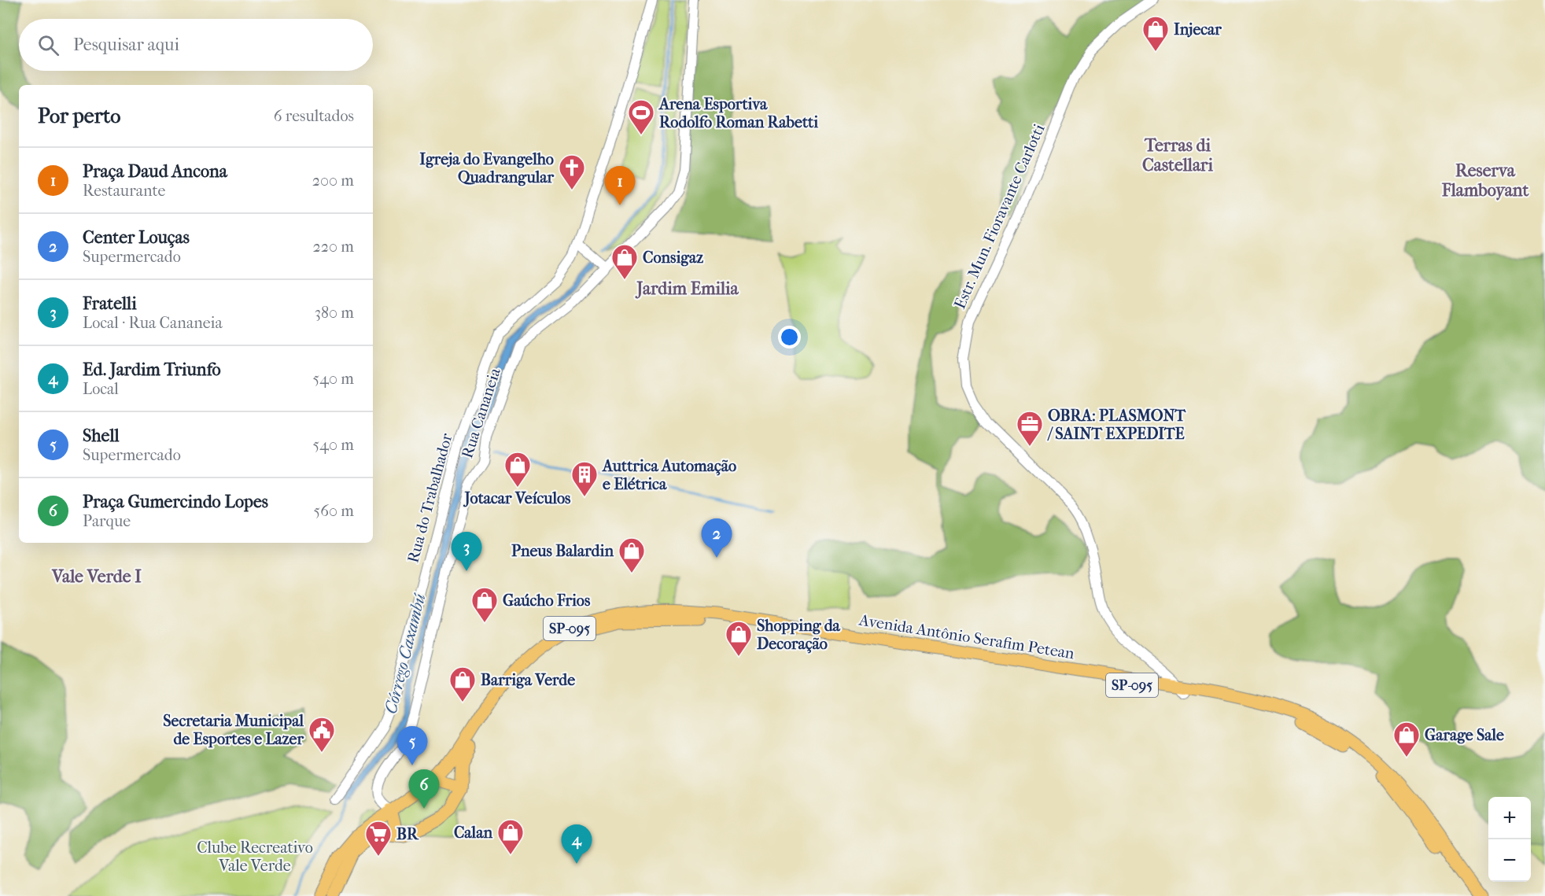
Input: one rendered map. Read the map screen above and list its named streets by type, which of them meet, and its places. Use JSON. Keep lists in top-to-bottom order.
{
  "streets": {
    "main road": ["SP-095", "Avenida Antônio Serafim Petean"],
    "street": ["Estr. Mun. Fioravante Carlotti", "Rua Cananeia", "Rua do Trabalhador"]
  },
  "crossings": [
    ["Estr. Mun. Fioravante Carlotti", "Avenida Antônio Serafim Petean"],
    ["Rua Cananeia", "Avenida Antônio Serafim Petean"],
    ["SP-095", "Avenida Antônio Serafim Petean"]
  ],
  "districts": [
    "Terras di Castellari",
    "Reserva Flamboyant",
    "Jardim Emilia",
    "Vale Verde I"
  ],
  "water": ["Córrego Caxambú"],
  "parks": ["Clube Recreativo Vale Verde"],
  "places": {
    "shop": [
      "Injecar",
      "Consigaz",
      "Jotacar Veículos",
      "Pneus Balardin",
      "Gaúcho Frios",
      "Shopping da Decoração",
      "Barriga Verde",
      "Garage Sale",
      "Calan"
    ],
    "sports": ["Arena Esportiva Rodolfo Roman Rabetti"],
    "church": ["Igreja do Evangelho Quadrangular"],
    "office": ["OBRA: PLASMONT / SAINT EXPEDITE"],
    "building": ["Auttrica Automação e Elétrica"],
    "public building": ["Secretaria Municipal de Esportes e Lazer"],
    "supermarket": ["BR"]
  },
  "page": {
    "search": "Pesquisar aqui",
    "heading": ["Por perto", "6 resultados"],
    "list": [
      {
        "mark": "1",
        "name": "Praça Daud Ancona",
        "note": "Restaurante",
        "value": "200 m"
      },
      {
        "mark": "2",
        "name": "Center Louças",
        "note": "Supermercado",
        "value": "220 m"
      },
      {
        "mark": "3",
        "name": "Fratelli",
        "note": "Local · Rua Cananeia",
        "value": "380 m"
      },
      {
        "mark": "4",
        "name": "Ed. Jardim Triunfo",
        "note": "Local",
        "value": "540 m"
      },
      {
        "mark": "5",
        "name": "Shell",
        "note": "Supermercado",
        "value": "540 m"
      },
      {
        "mark": "6",
        "name": "Praça Gumercindo Lopes",
        "note": "Parque",
        "value": "560 m"
      }
    ],
    "pins": [
      "1",
      "2",
      "3",
      "5",
      "6",
      "4"
    ],
    "map_buttons": ["+", "−"]
  }
}
